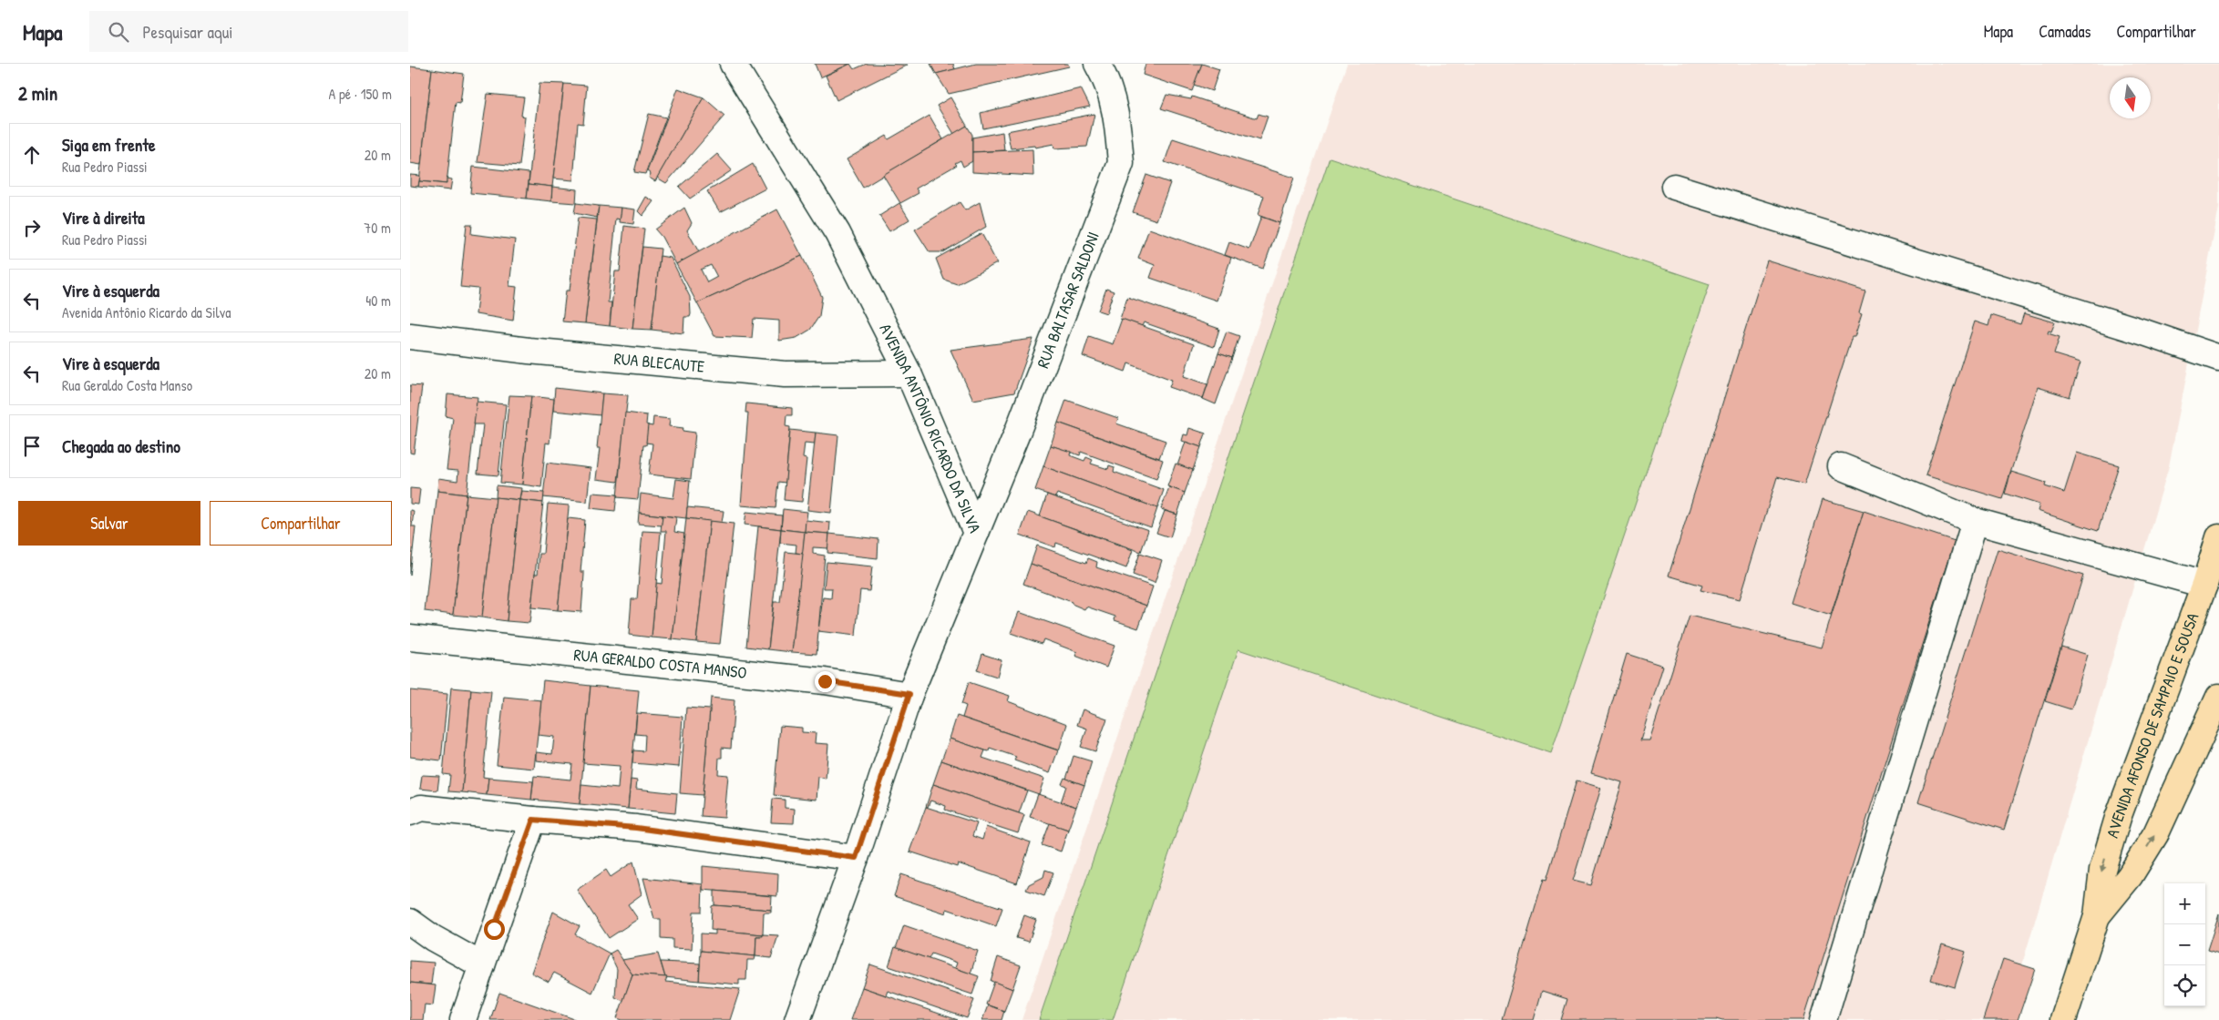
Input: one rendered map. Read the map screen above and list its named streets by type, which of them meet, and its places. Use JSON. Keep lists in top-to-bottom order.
{
  "streets": {
    "main road": ["AVENIDA AFONSO DE SAMPAIO E SOUSA"],
    "street": [
      "RUA BALTASAR SALDONI",
      "RUA BLECAUTE",
      "AVENIDA ANTÔNIO RICARDO DA SILVA",
      "RUA GERALDO COSTA MANSO"
    ]
  },
  "crossings": [
    ["RUA BALTASAR SALDONI", "AVENIDA ANTÔNIO RICARDO DA SILVA"],
    ["RUA BLECAUTE", "AVENIDA ANTÔNIO RICARDO DA SILVA"],
    ["AVENIDA ANTÔNIO RICARDO DA SILVA", "RUA GERALDO COSTA MANSO"]
  ],
  "north": "bottom",
  "page": {
    "header": "Mapa",
    "search": "Pesquisar aqui",
    "nav": ["Mapa", "Camadas", "Compartilhar"],
    "heading": ["2 min", "A pé · 150 m"],
    "list": [
      ["Siga em frente", "Rua Pedro Piassi", "20 m"],
      ["Vire à direita", "Rua Pedro Piassi", "70 m"],
      ["Vire à esquerda", "Avenida Antônio Ricardo da Silva", "40 m"],
      ["Vire à esquerda", "Rua Geraldo Costa Manso", "20 m"],
      "Chegada ao destino"
    ],
    "buttons": ["Salvar", "Compartilhar"],
    "map_buttons": ["+", "−"]
  }
}
